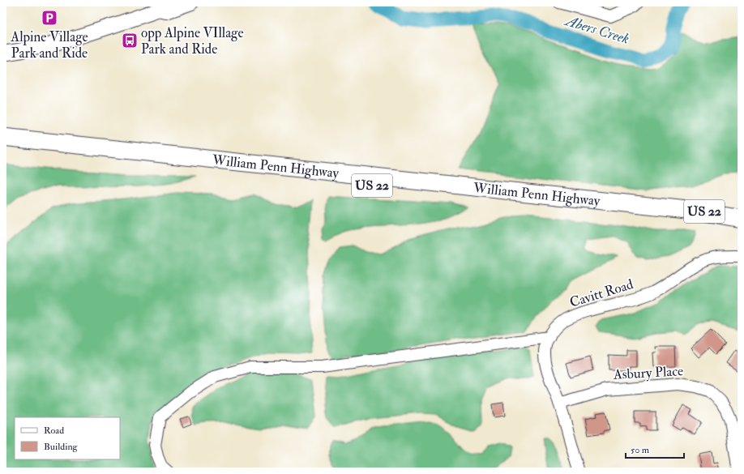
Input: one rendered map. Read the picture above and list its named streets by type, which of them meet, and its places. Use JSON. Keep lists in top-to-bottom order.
{
  "streets": {
    "highway": ["William Penn Highway", "US 22"],
    "street": ["Cavitt Road", "Asbury Place"]
  },
  "crossings": [
    ["Cavitt Road", "Asbury Place"]
  ],
  "water": ["Abers Creek"],
  "places": {
    "parking": ["Alpine Village Park and Ride"],
    "bus stop": ["opp Alpine VIllage Park and Ride"]
  },
  "legend": ["Road", "Building"],
  "scale_bar": "50 m"
}
